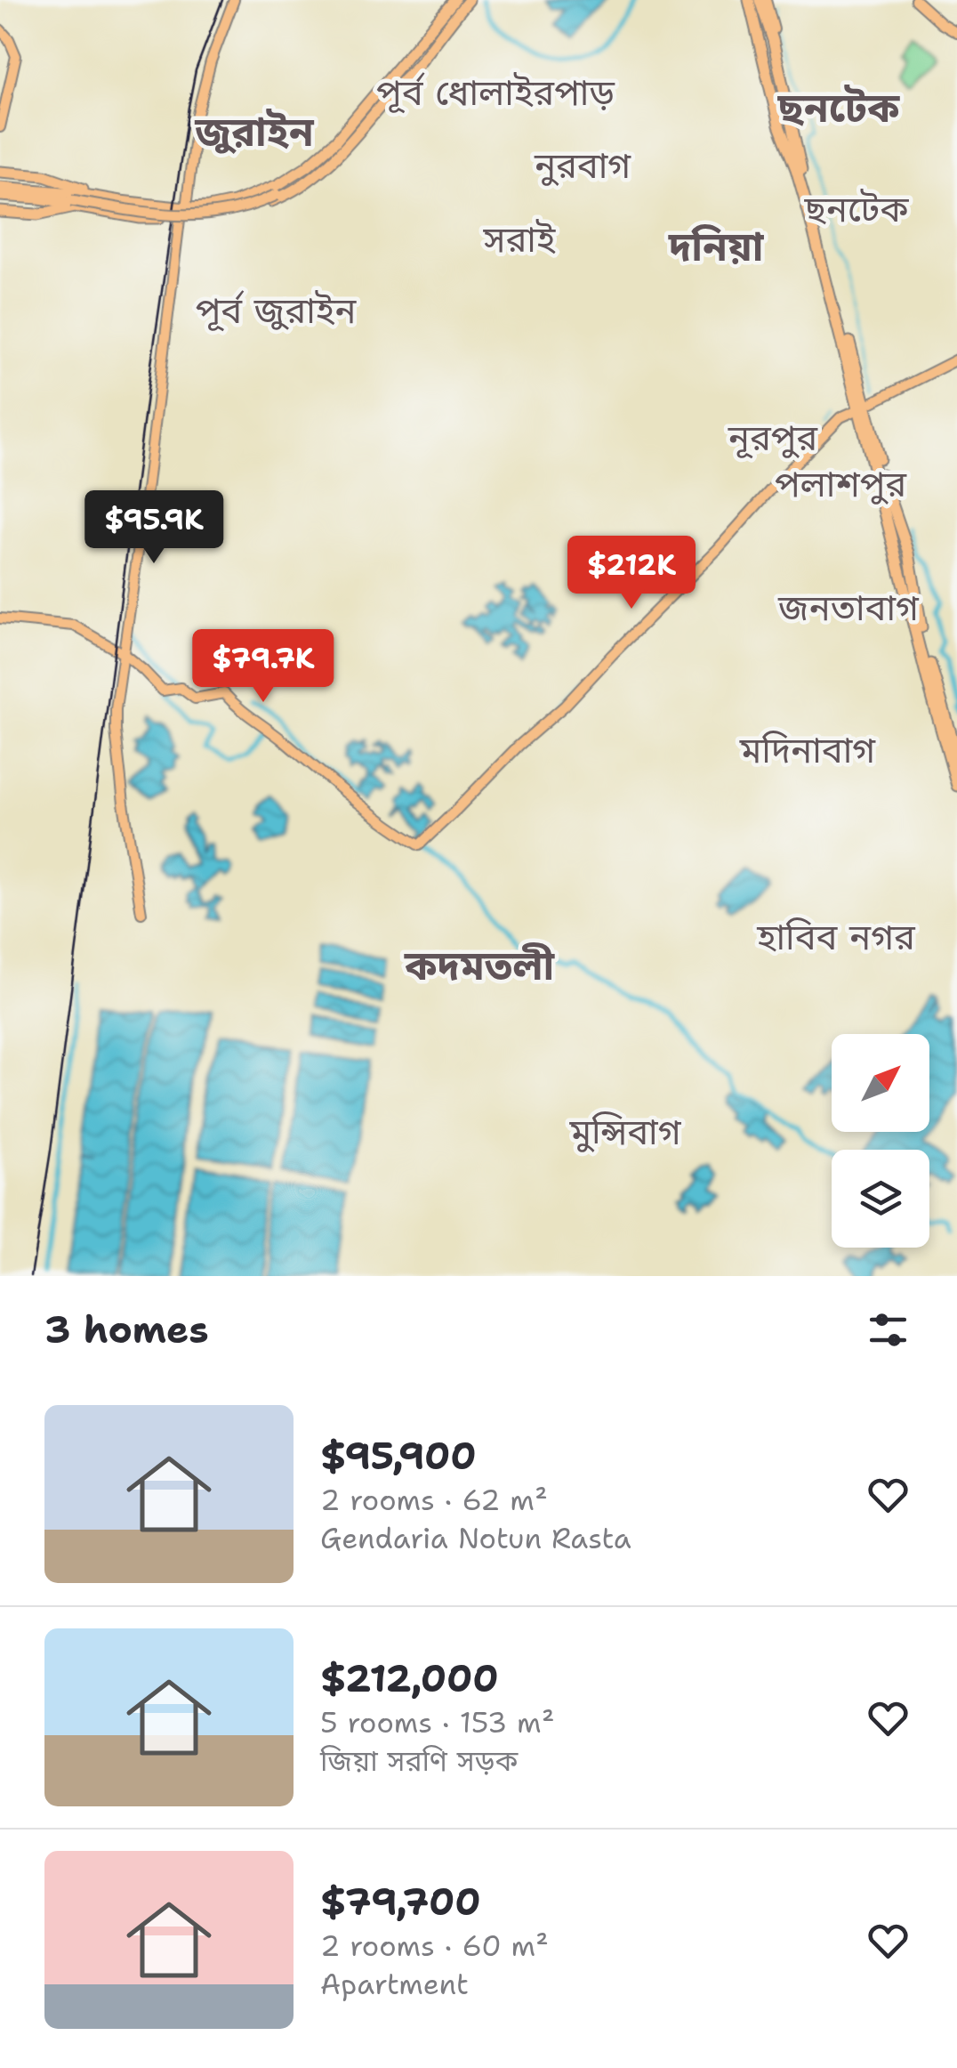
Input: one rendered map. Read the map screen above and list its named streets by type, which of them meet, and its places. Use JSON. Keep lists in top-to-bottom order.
{
  "districts": [
    "পূর্ব ধোলাইরপাড়",
    "ছনটেক",
    "জুরাইন",
    "নুরবাগ",
    "ছনটেক",
    "সরাই",
    "দনিয়া",
    "পূর্ব জুরাইন",
    "নূরপুর",
    "পলাশপুর",
    "জনতাবাগ",
    "মদিনাবাগ",
    "হাবিব নগর",
    "কদমতলী",
    "মুন্সিবাগ"
  ],
  "north": "top right",
  "page": {
    "price": ["$95.9K", "$212K", "$79.7K"],
    "heading": "3 homes",
    "list": [
      {
        "name": "$95,900",
        "note": "2 rooms · 62 m² · Gendaria Notun Rasta"
      },
      {
        "name": "$212,000",
        "note": "5 rooms · 153 m² · জিয়া সরণি সড়ক"
      },
      {
        "name": "$79,700",
        "note": "2 rooms · 60 m² · Apartment"
      }
    ]
  }
}
